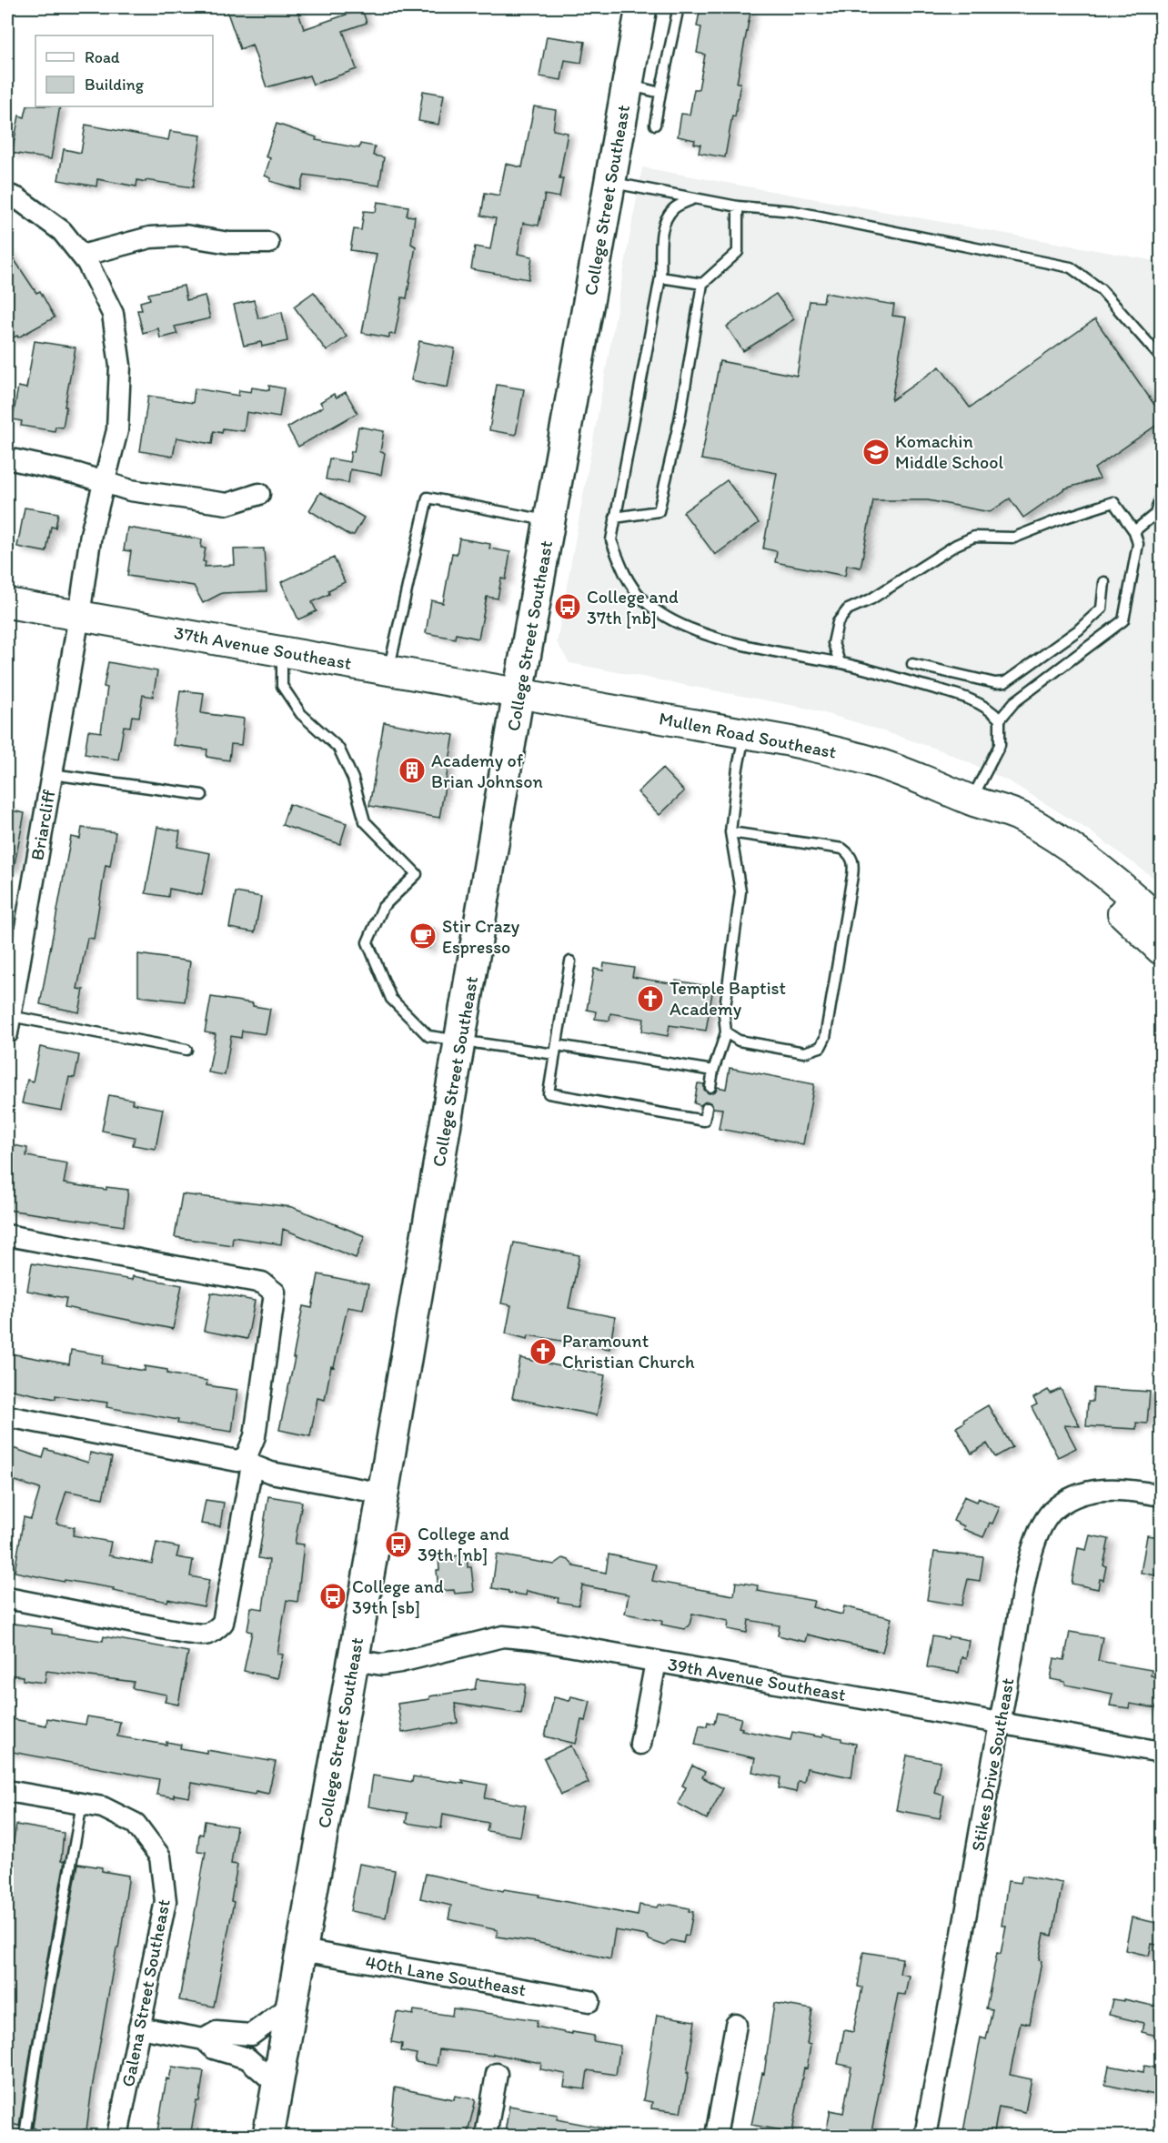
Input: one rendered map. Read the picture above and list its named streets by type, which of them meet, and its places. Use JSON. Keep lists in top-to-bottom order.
{
  "streets": {
    "main road": ["College Street Southeast"],
    "street": [
      "37th Avenue Southeast",
      "Mullen Road Southeast",
      "Briarcliff",
      "39th Avenue Southeast",
      "Stikes Drive Southeast",
      "40th Lane Southeast",
      "Galena Street Southeast"
    ]
  },
  "crossings": [
    ["College Street Southeast", "37th Avenue Southeast"],
    ["College Street Southeast", "Mullen Road Southeast"],
    ["College Street Southeast", "39th Avenue Southeast"],
    ["College Street Southeast", "40th Lane Southeast"],
    ["37th Avenue Southeast", "Mullen Road Southeast"],
    ["37th Avenue Southeast", "Briarcliff"],
    ["39th Avenue Southeast", "Stikes Drive Southeast"]
  ],
  "places": {
    "school or university": ["Komachin Middle School"],
    "bus stop": ["College and 37th [nb]", "College and 39th [nb]", "College and 39th [sb]"],
    "building": ["Academy of Brian Johnson"],
    "cafe": ["Stir Crazy Espresso"],
    "church": ["Temple Baptist Academy", "Paramount Christian Church"]
  },
  "legend": ["Road", "Building"]
}
